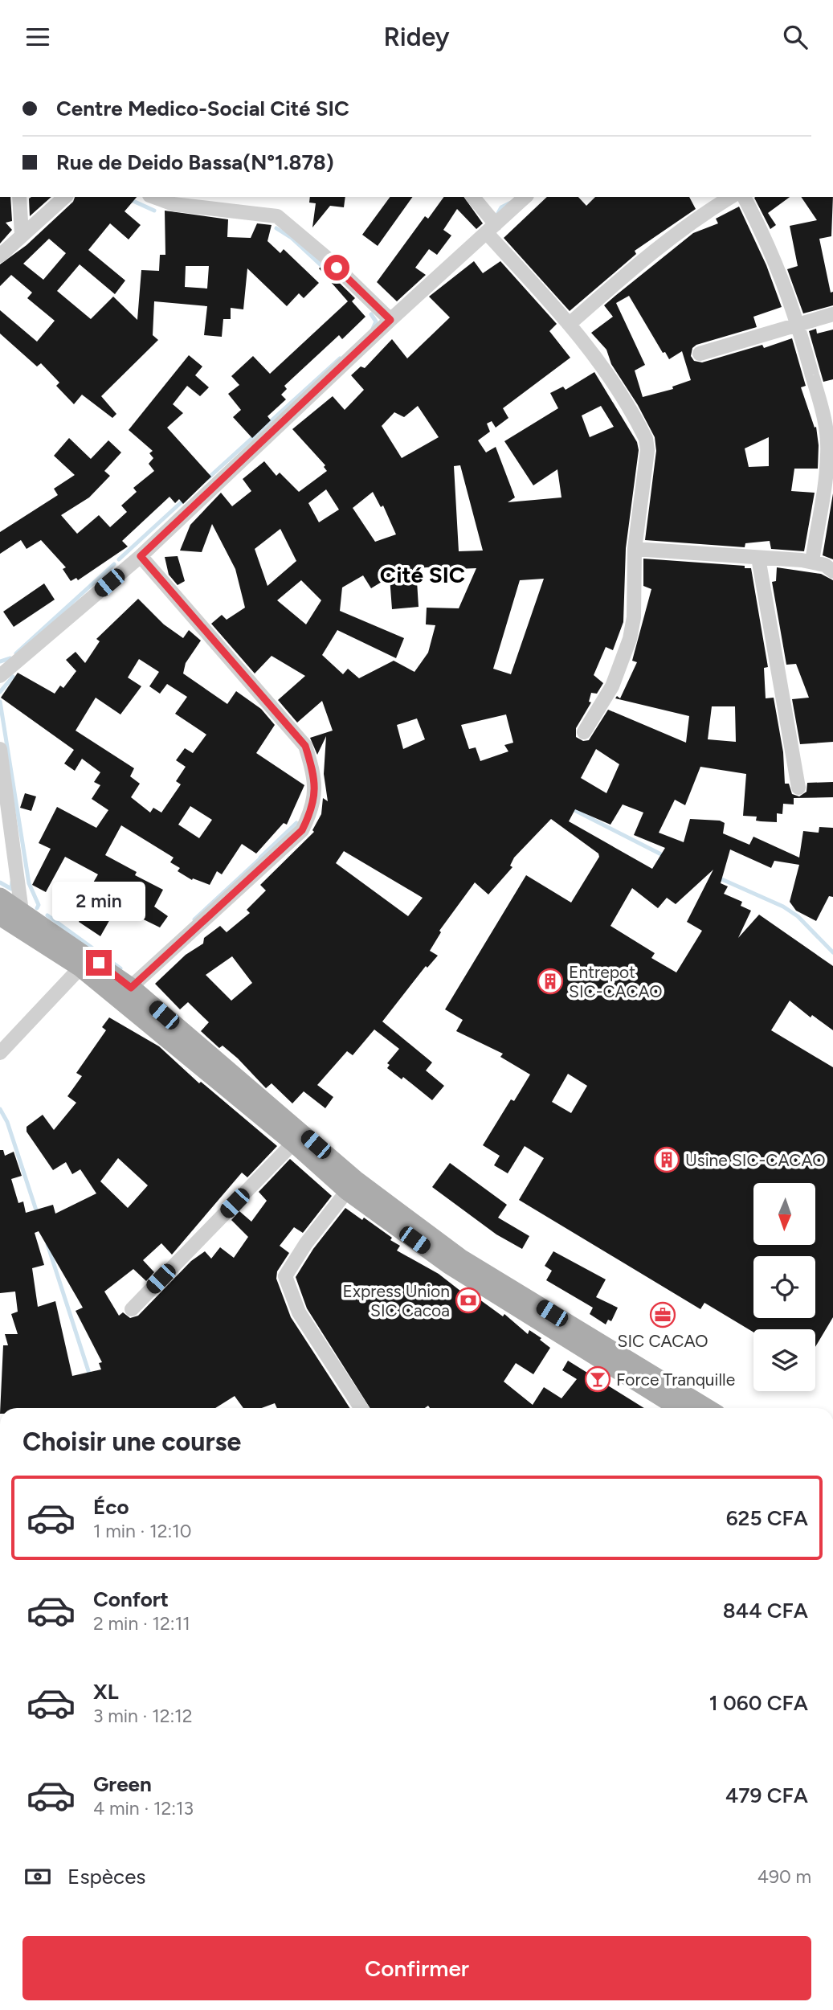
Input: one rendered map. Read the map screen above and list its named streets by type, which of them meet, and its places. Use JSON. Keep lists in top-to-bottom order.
{
  "districts": ["Cité SIC"],
  "places": {
    "building": ["Entrepot SIC-CACAO", "Usine SIC-CACAO"],
    "bank": ["Express Union SIC Cacoa"],
    "office": ["SIC CACAO"],
    "bar": ["Force Tranquille"]
  },
  "north": "bottom",
  "page": {
    "header": "Ridey",
    "banner": ["Centre Medico-Social Cité SIC", "Rue de Deido Bassa(N°1.878)"],
    "bubble": "2 min",
    "heading": "Choisir une course",
    "list": [
      {
        "name": "Éco",
        "note": "1 min · 12:10",
        "value": "625 CFA"
      },
      {
        "name": "Confort",
        "note": "2 min · 12:11",
        "value": "844 CFA"
      },
      {
        "name": "XL",
        "note": "3 min · 12:12",
        "value": "1 060 CFA"
      },
      {
        "name": "Green",
        "note": "4 min · 12:13",
        "value": "479 CFA"
      }
    ],
    "pay": ["Espèces", "490 m"],
    "buttons": "Confirmer"
  }
}
